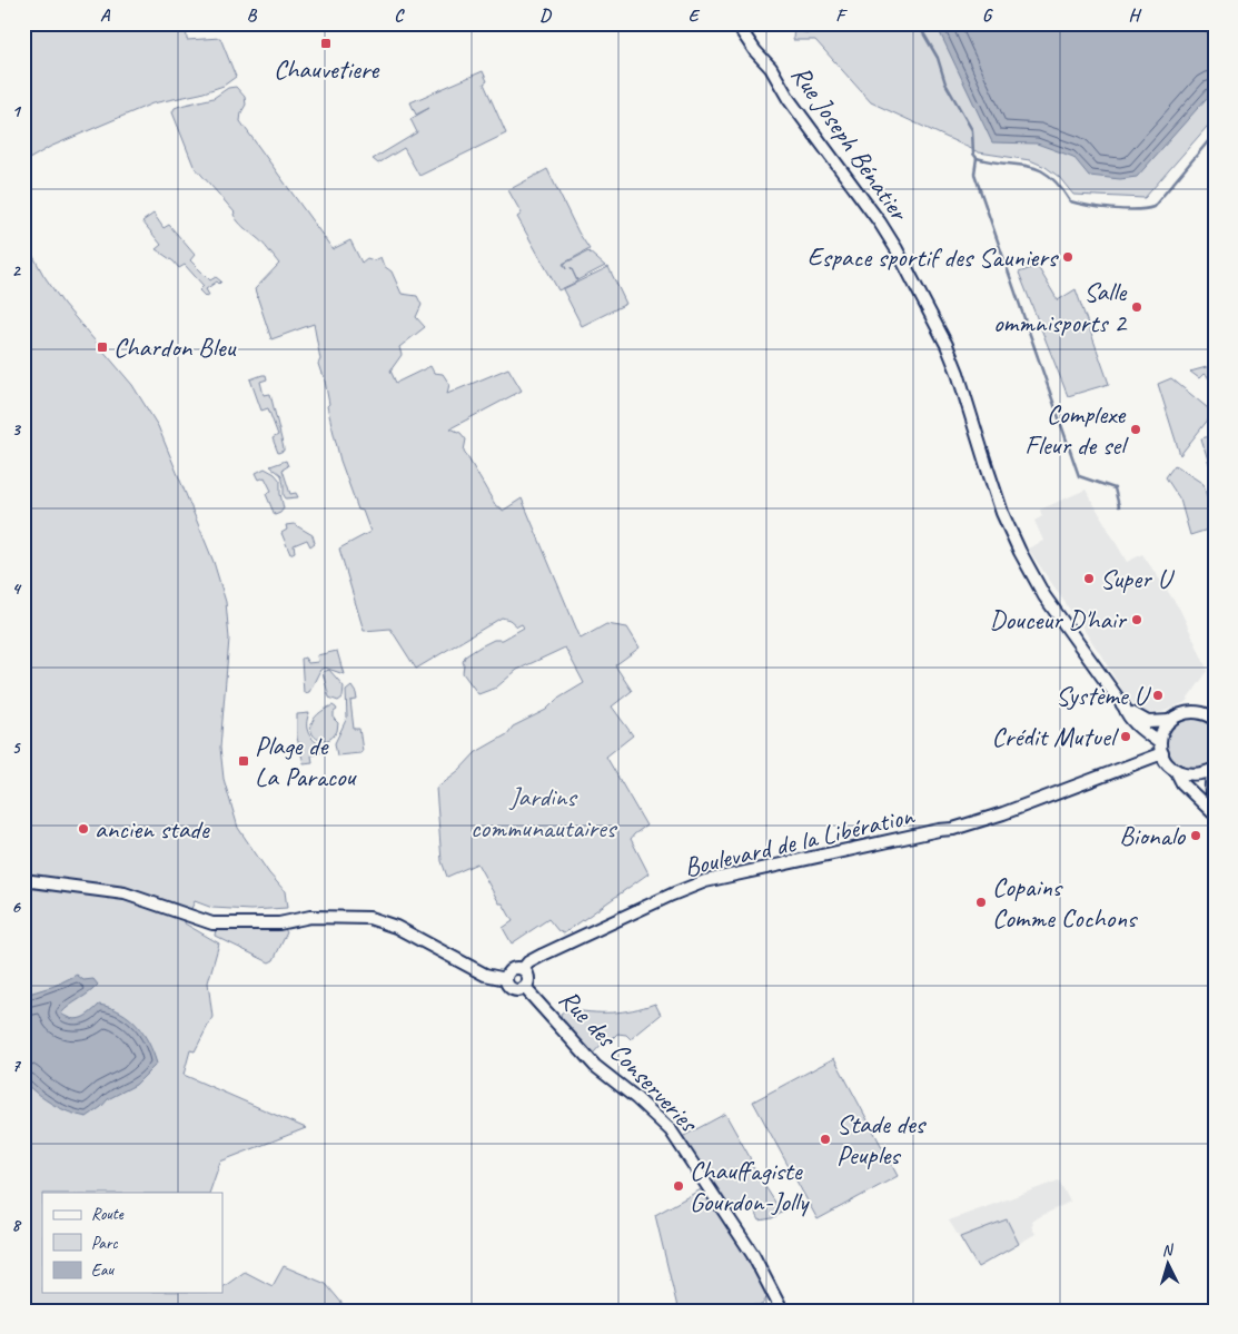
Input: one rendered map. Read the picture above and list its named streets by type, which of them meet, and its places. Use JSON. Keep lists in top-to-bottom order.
{
  "streets": {
    "street": ["Rue Joseph Bénatier", "Boulevard de la Libération", "Rue des Conserveries"]
  },
  "crossings": [
    ["Rue Joseph Bénatier", "Boulevard de la Libération"],
    ["Boulevard de la Libération", "Rue des Conserveries"]
  ],
  "parks": ["Jardins communautaires"],
  "places": {
    "transit": ["Chauvetiere", "Chardon Bleu", "Plage de La Paracou"],
    "other": [
      "Espace sportif des Sauniers",
      "Salle ommnisports 2",
      "Complexe Fleur de sel",
      "Super U",
      "Douceur D'hair",
      "Système U",
      "Crédit Mutuel",
      "ancien stade",
      "Bionalo",
      "Copains Comme Cochons",
      "Stade des Peuples",
      "Chauffagiste Gourdon-Jolly"
    ]
  },
  "legend": ["Route", "Parc", "Eau"],
  "north": "top",
  "grid": {
    "columns": [
      "A",
      "B",
      "C",
      "D",
      "E",
      "F",
      "G",
      "H"
    ],
    "rows": [
      "1",
      "2",
      "3",
      "4",
      "5",
      "6",
      "7",
      "8"
    ]
  }
}
